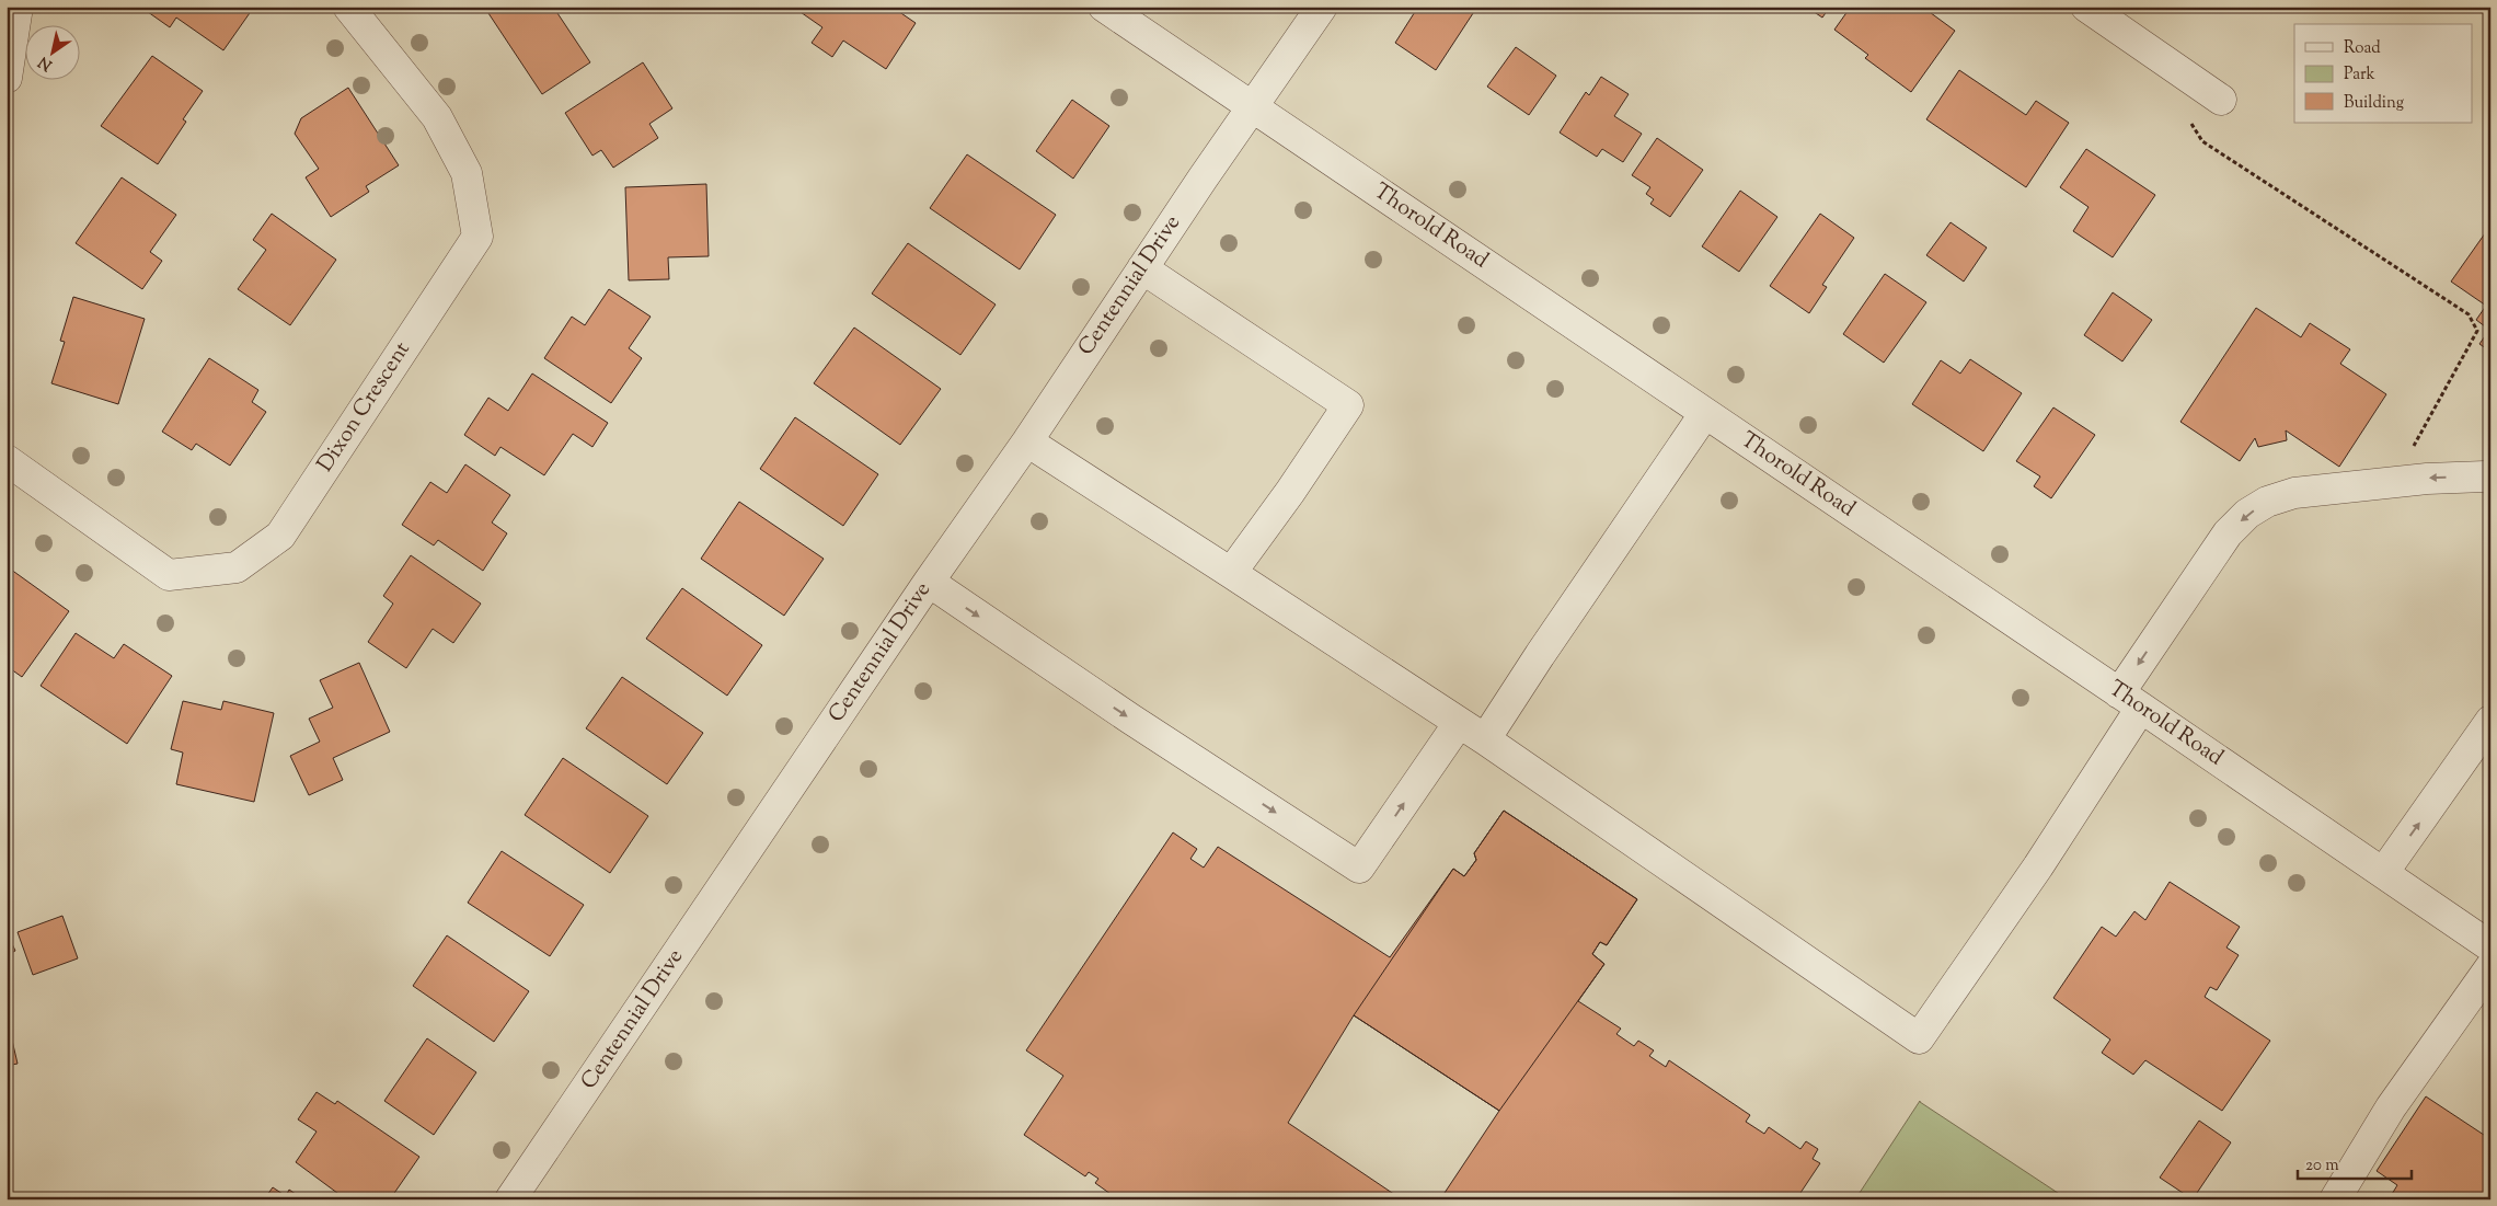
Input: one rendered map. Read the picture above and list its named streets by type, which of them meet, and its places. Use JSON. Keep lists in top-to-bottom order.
{
  "streets": {
    "street": ["Thorold Road", "Centennial Drive", "Dixon Crescent"]
  },
  "crossings": [
    ["Thorold Road", "Centennial Drive"]
  ],
  "legend": ["Road", "Park", "Building"],
  "scale_bar": "20 m",
  "north": "bottom left"
}
